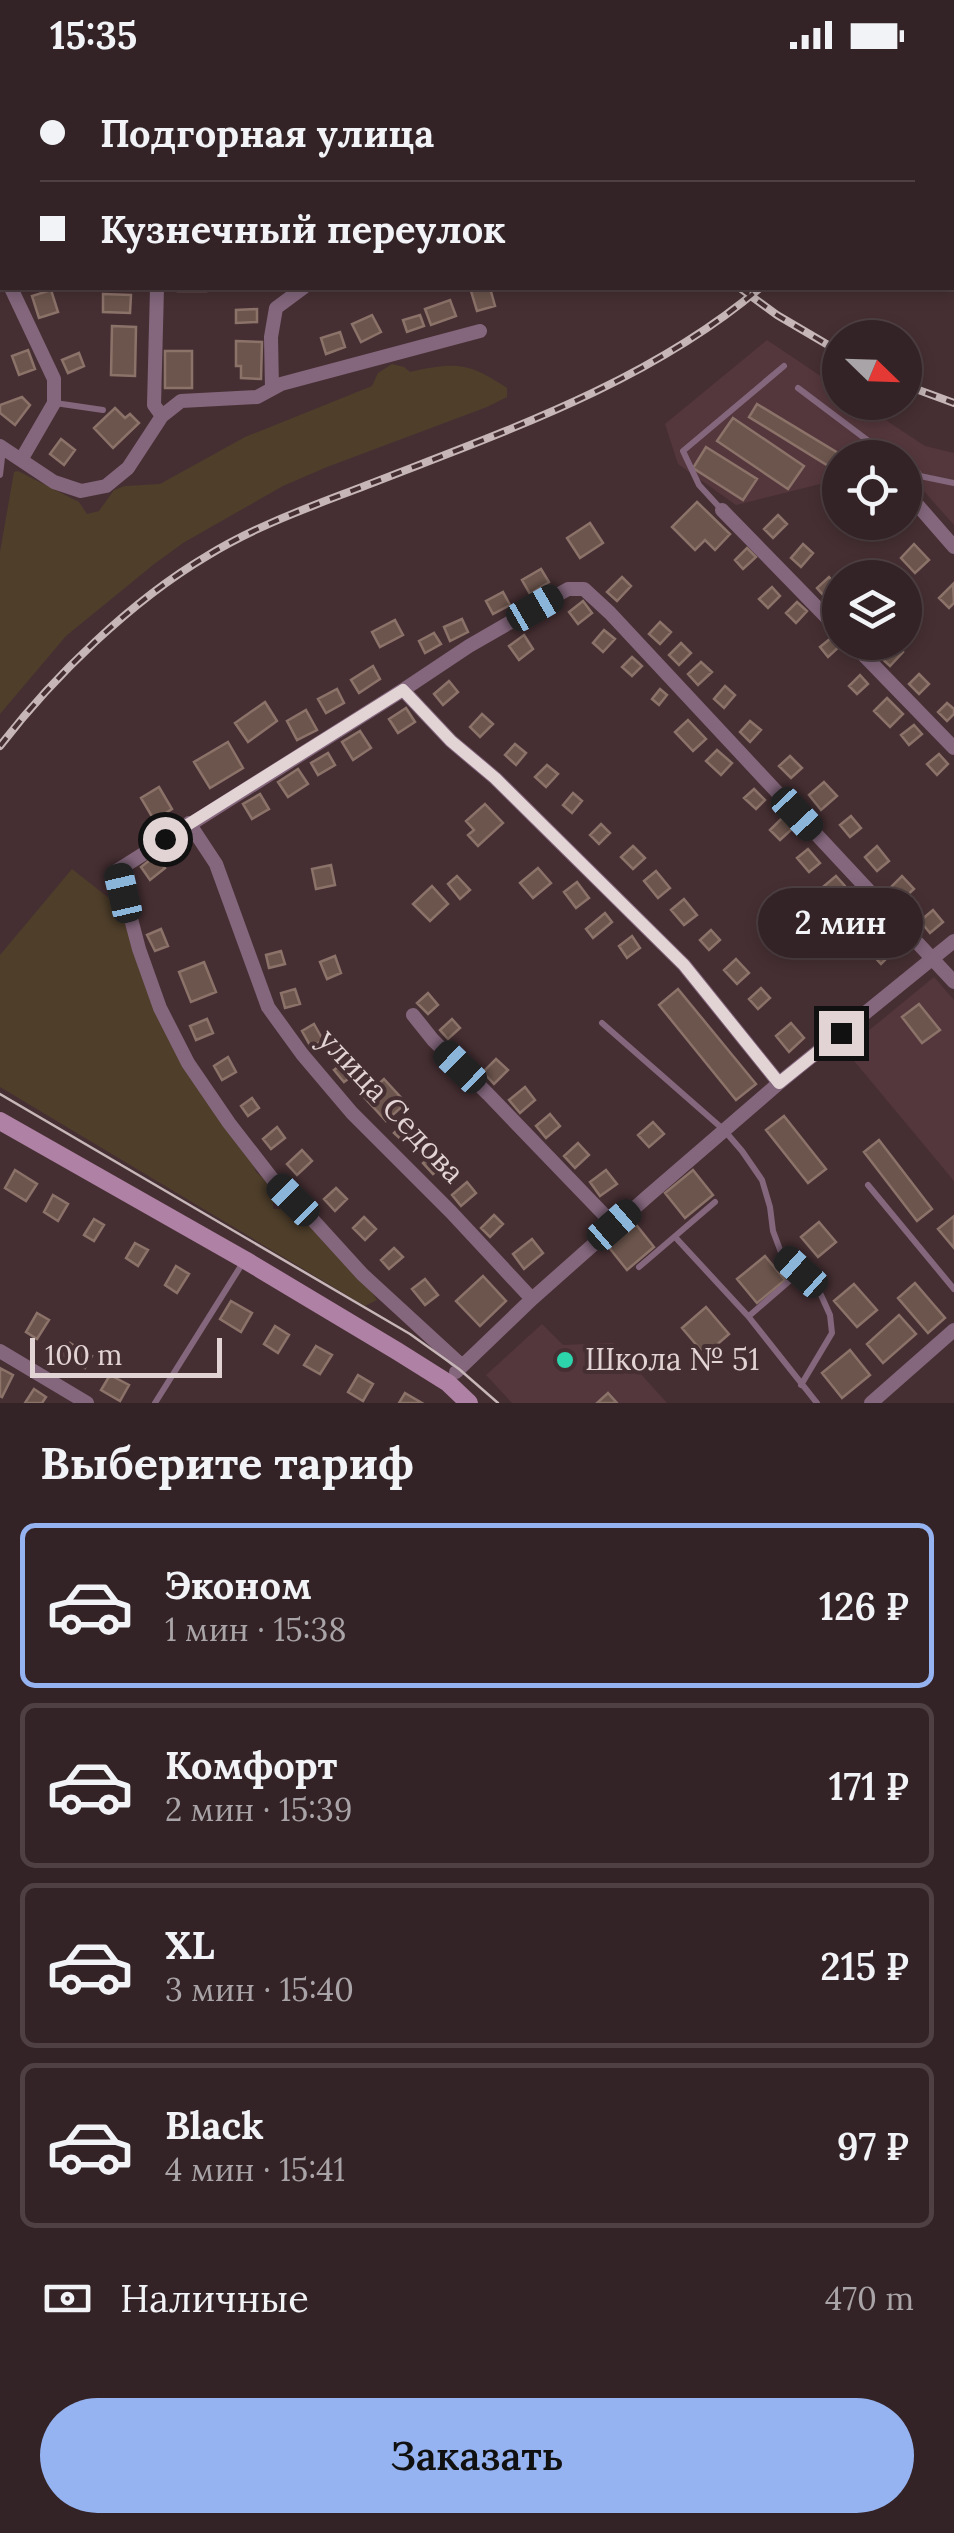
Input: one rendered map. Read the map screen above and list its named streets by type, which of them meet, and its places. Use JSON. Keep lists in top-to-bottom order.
{
  "streets": {
    "street": ["улица Седова"]
  },
  "places": ["Школа № 51"],
  "scale_bar": "100 m",
  "north": "bottom right",
  "page": {
    "status": "15:35",
    "banner": ["Подгорная улица", "Кузнечный переулок"],
    "bubble": "2 мин",
    "scale": "100 m",
    "heading": "Выберите тариф",
    "list": [
      {
        "name": "Эконом",
        "note": "1 мин · 15:38",
        "value": "126 ₽"
      },
      {
        "name": "Комфорт",
        "note": "2 мин · 15:39",
        "value": "171 ₽"
      },
      {
        "name": "XL",
        "note": "3 мин · 15:40",
        "value": "215 ₽"
      },
      {
        "name": "Black",
        "note": "4 мин · 15:41",
        "value": "97 ₽"
      }
    ],
    "pay": ["Наличные", "470 m"],
    "buttons": "Заказать"
  }
}
